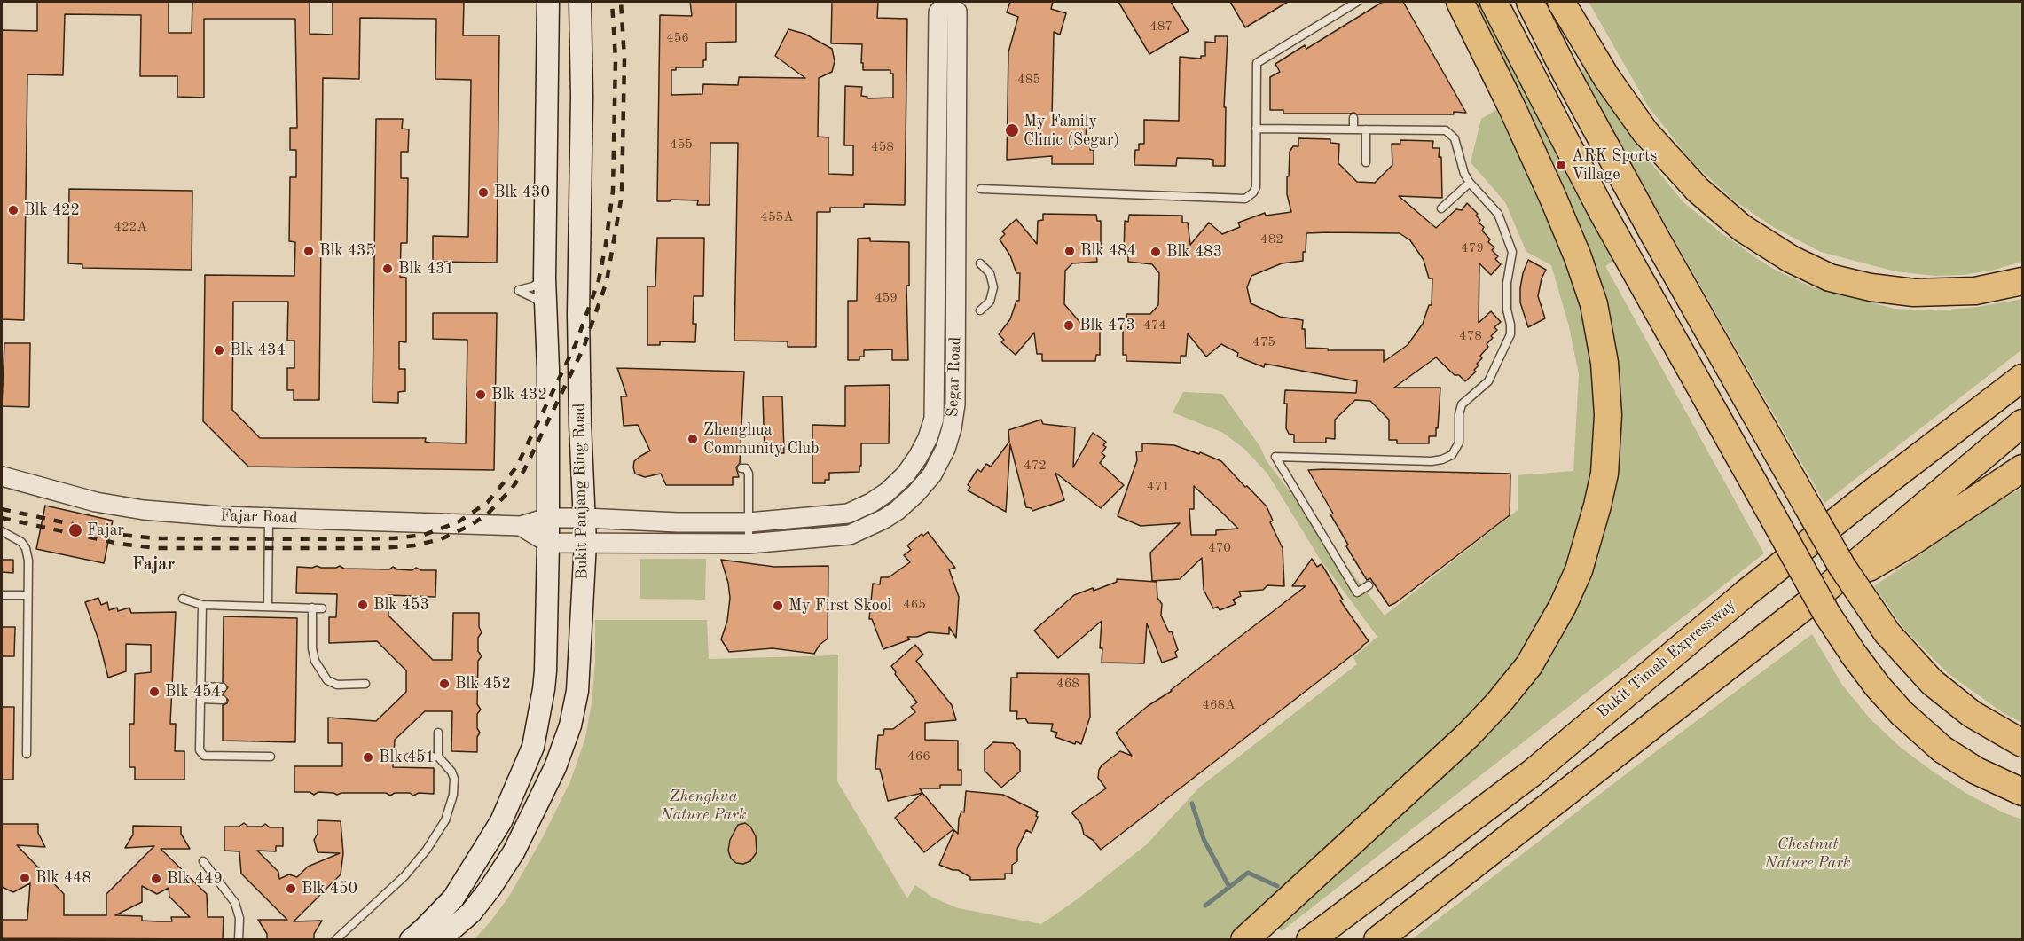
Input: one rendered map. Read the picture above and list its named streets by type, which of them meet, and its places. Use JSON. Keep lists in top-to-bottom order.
{
  "streets": {
    "highway": ["Bukit Timah Expressway"],
    "main road": ["Bukit Panjang Ring Road"],
    "street": ["Segar Road", "Fajar Road"]
  },
  "crossings": [
    ["Segar Road", "Bukit Panjang Ring Road"],
    ["Segar Road", "Fajar Road"],
    ["Bukit Panjang Ring Road", "Fajar Road"]
  ],
  "districts": ["Fajar"],
  "parks": ["Zhenghua Nature Park", "Chestnut Nature Park"],
  "places": [
    "My Family Clinic (Segar)",
    "ARK Sports Village",
    "Blk 430",
    "Blk 422",
    "Blk 435",
    "Blk 484",
    "Blk 483",
    "Blk 431",
    "Blk 473",
    "Blk 434",
    "Blk 432",
    "Zhenghua Community Club",
    "Fajar",
    "Blk 453",
    "My First Skool",
    "Blk 452",
    "Blk 454",
    "Blk 451",
    "Blk 448",
    "Blk 449",
    "Blk 450"
  ],
  "house_numbers": [
    "487",
    "456",
    "485",
    "455",
    "458",
    "455A",
    "422A",
    "482",
    "479",
    "459",
    "474",
    "478",
    "475",
    "472",
    "471",
    "470",
    "465",
    "468",
    "468A",
    "466"
  ]
}
